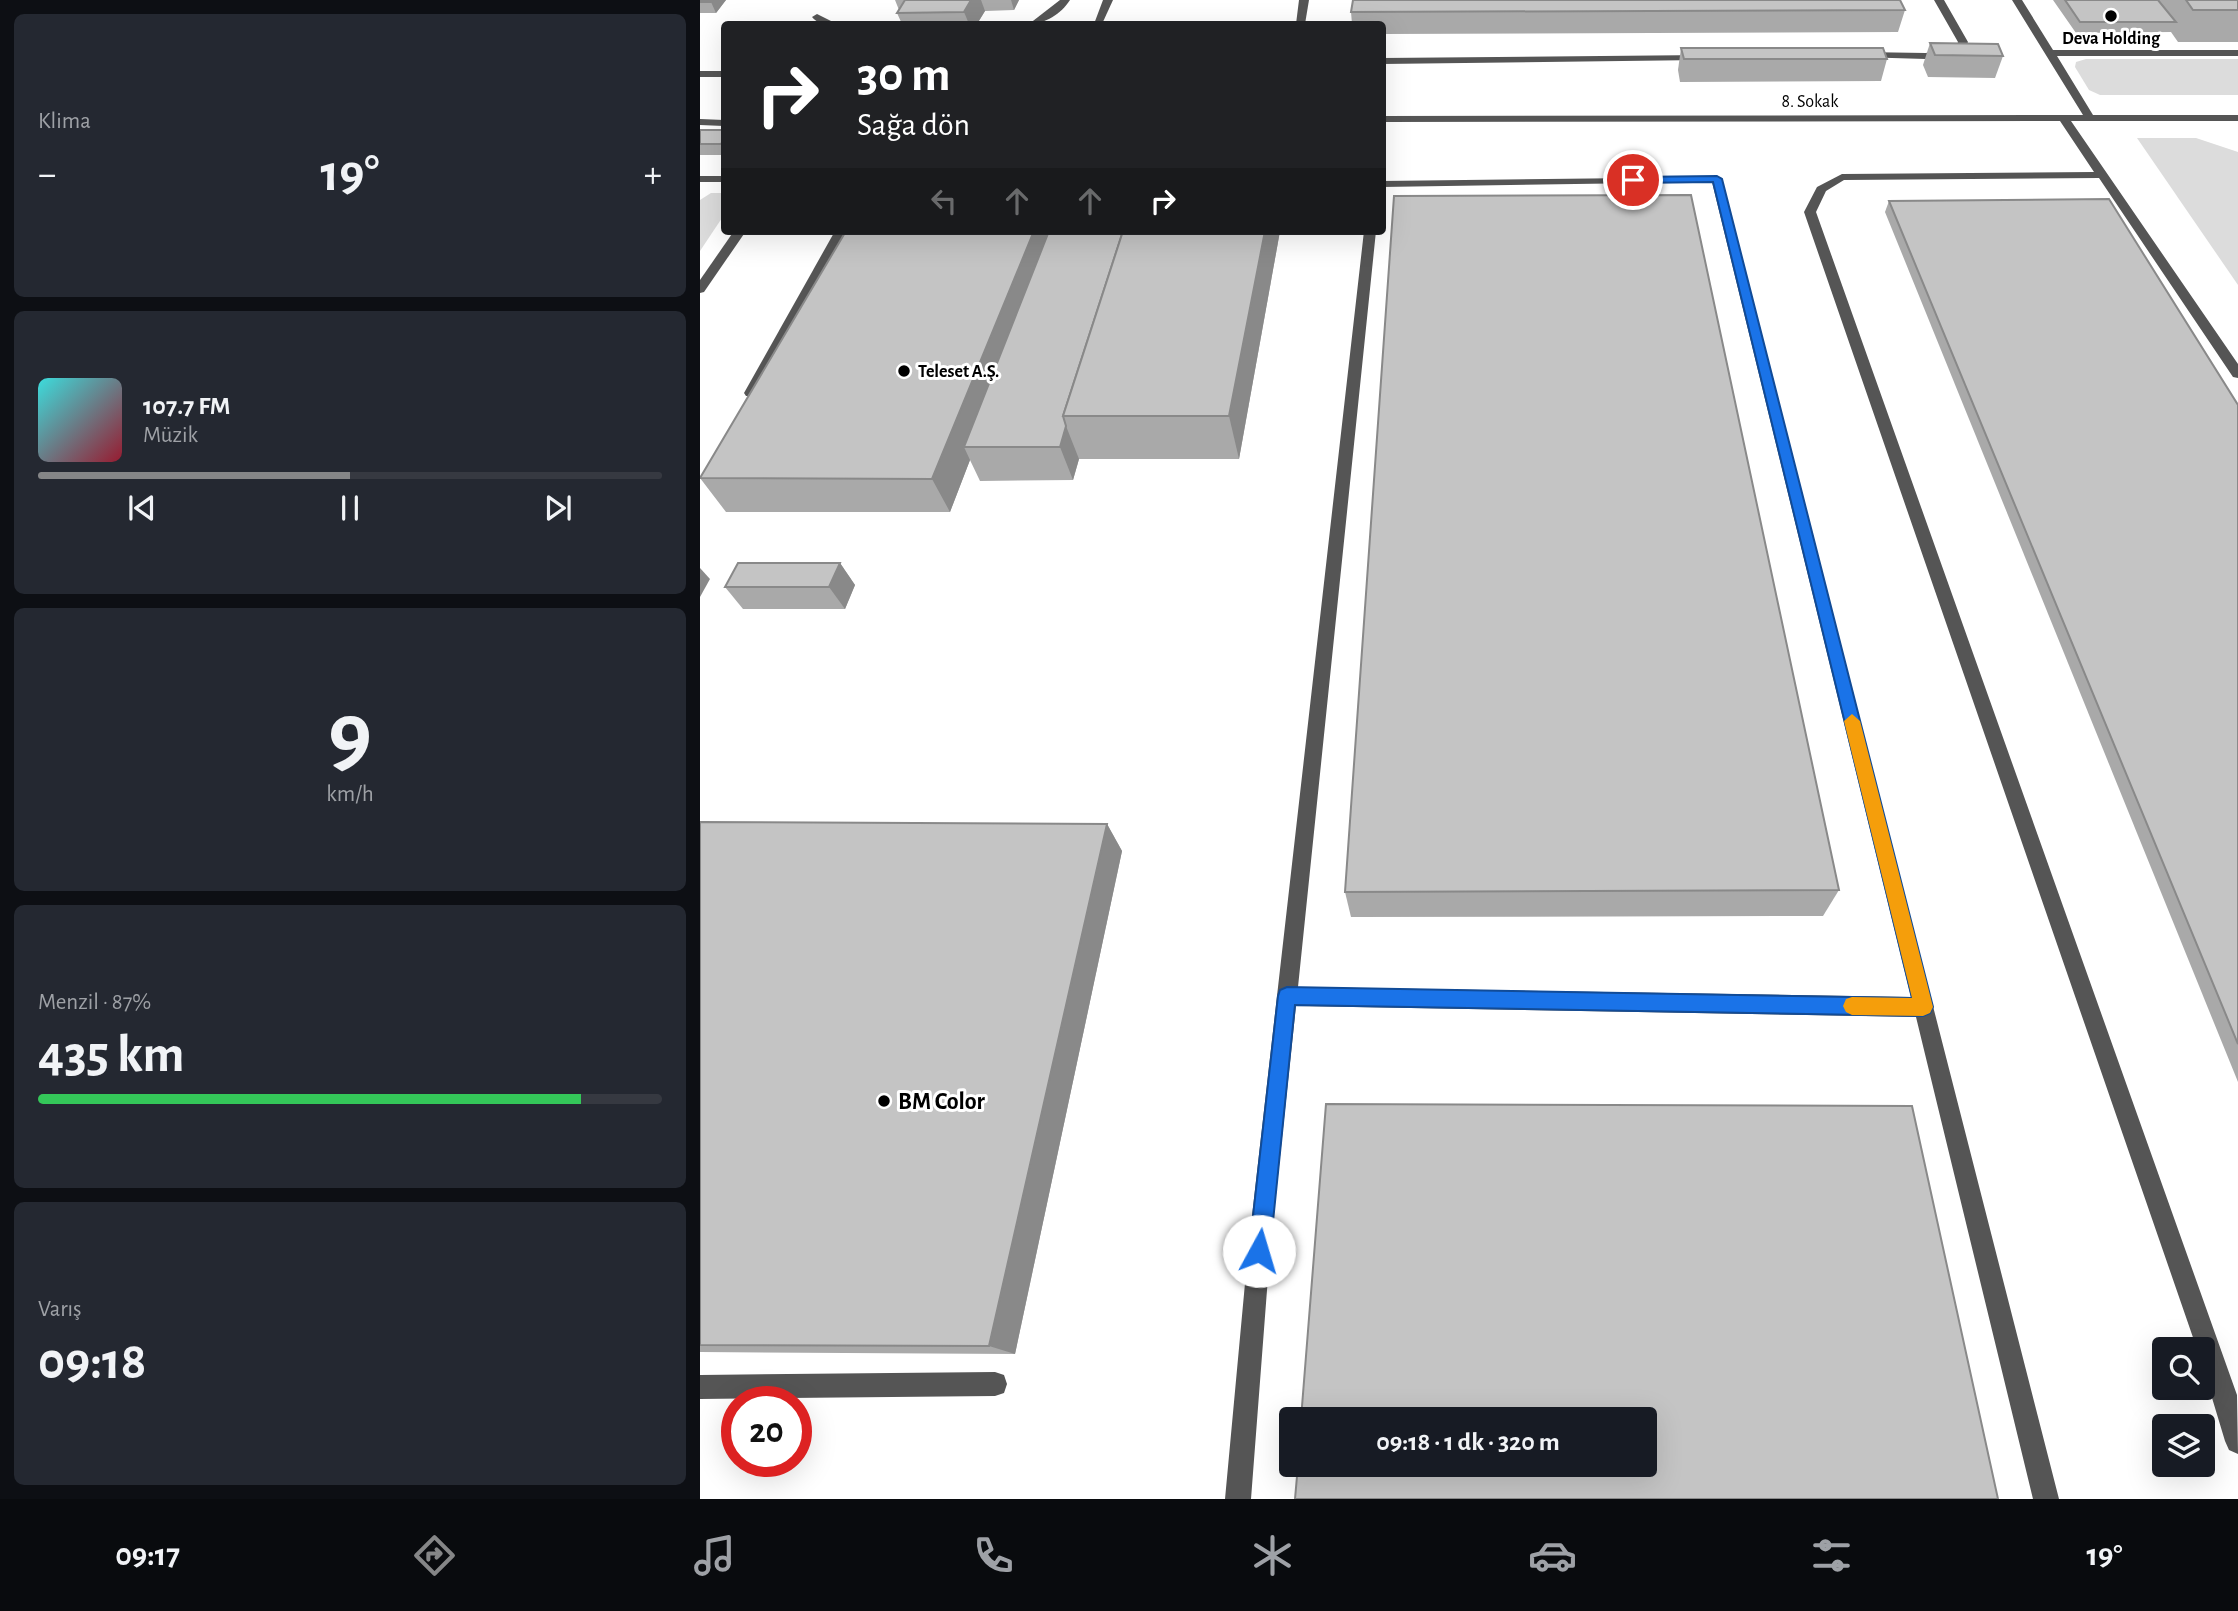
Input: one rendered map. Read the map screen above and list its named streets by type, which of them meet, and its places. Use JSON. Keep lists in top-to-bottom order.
{
  "streets": {
    "street": ["8. Sokak"]
  },
  "places": ["Deva Holding", "Teleset A.Ş.", "BM Color"],
  "page": {
    "tile": [
      "Klima",
      ["9", "km/h"],
      ["Menzil · 87%", "435 km"],
      ["Varış", "09:18"]
    ],
    "turn": ["30 m", "Sağa dön"],
    "heat": ["−", "19°", "+"],
    "song": ["107.7 FM", "Müzik"],
    "limit": "20",
    "trip": "09:18 · 1 dk · 320 m",
    "tabs": ["09:17", "19°"]
  }
}
